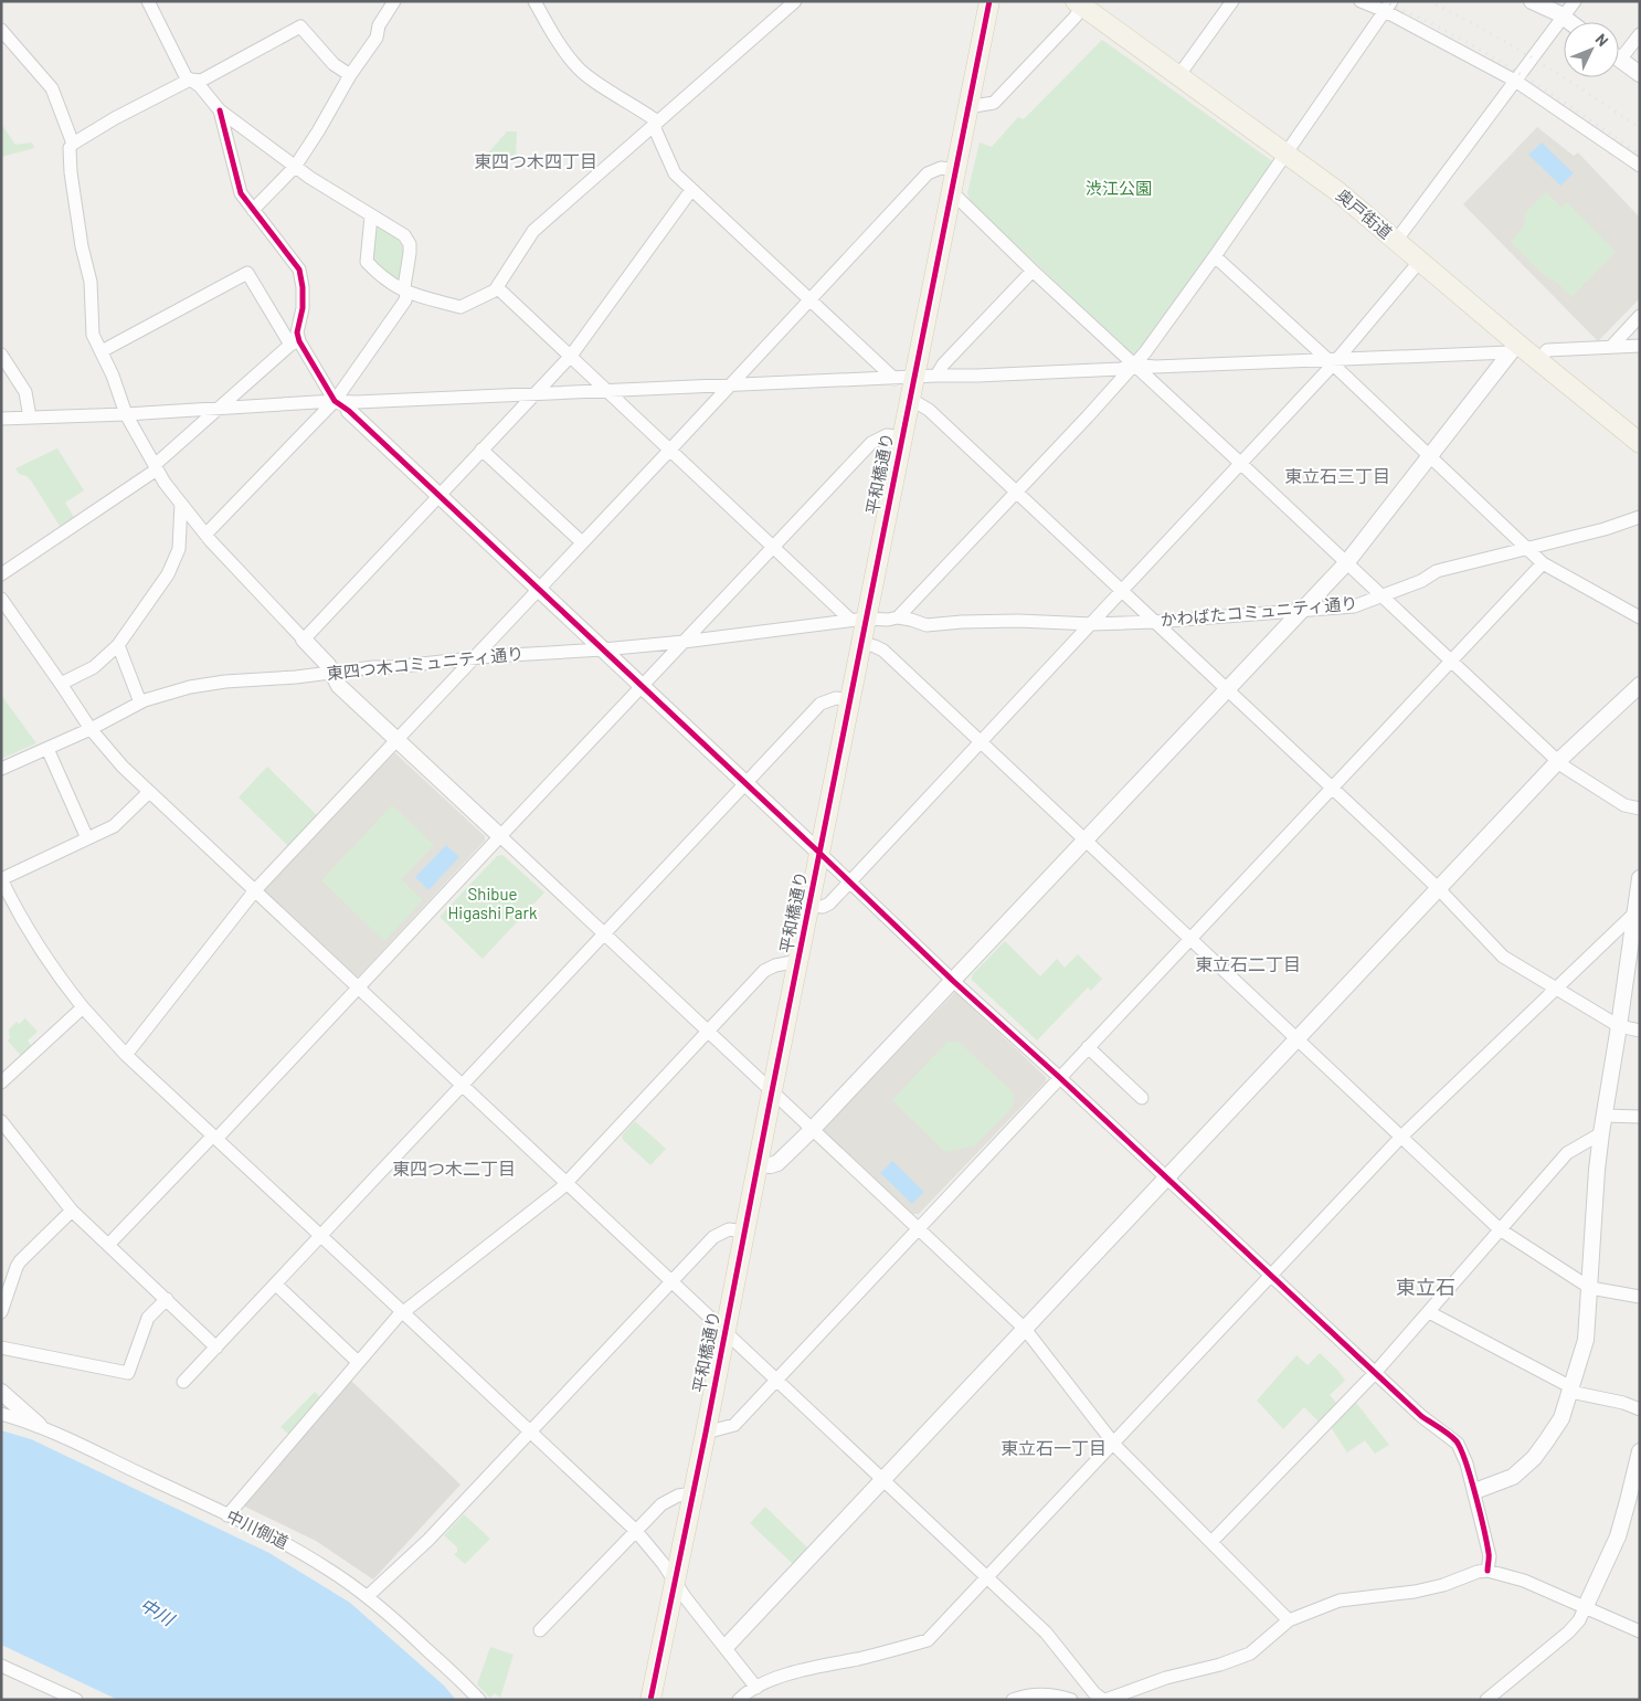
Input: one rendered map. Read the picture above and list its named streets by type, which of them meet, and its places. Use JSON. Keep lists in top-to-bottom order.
{
  "streets": {
    "main road": ["奥戸街道", "平和橋通り"],
    "street": ["かわばたコミュニティ通り", "東四つ木コミュニティ通り", "中川側道"]
  },
  "crossings": [
    ["平和橋通り", "かわばたコミュニティ通り"],
    ["平和橋通り", "東四つ木コミュニティ通り"],
    ["かわばたコミュニティ通り", "東四つ木コミュニティ通り"]
  ],
  "districts": [
    "東四つ木四丁目",
    "東立石三丁目",
    "東立石二丁目",
    "東四つ木二丁目",
    "東立石",
    "東立石一丁目"
  ],
  "water": ["中川"],
  "parks": ["渋江公園", "Shibue Higashi Park"],
  "north": "top right"
}
